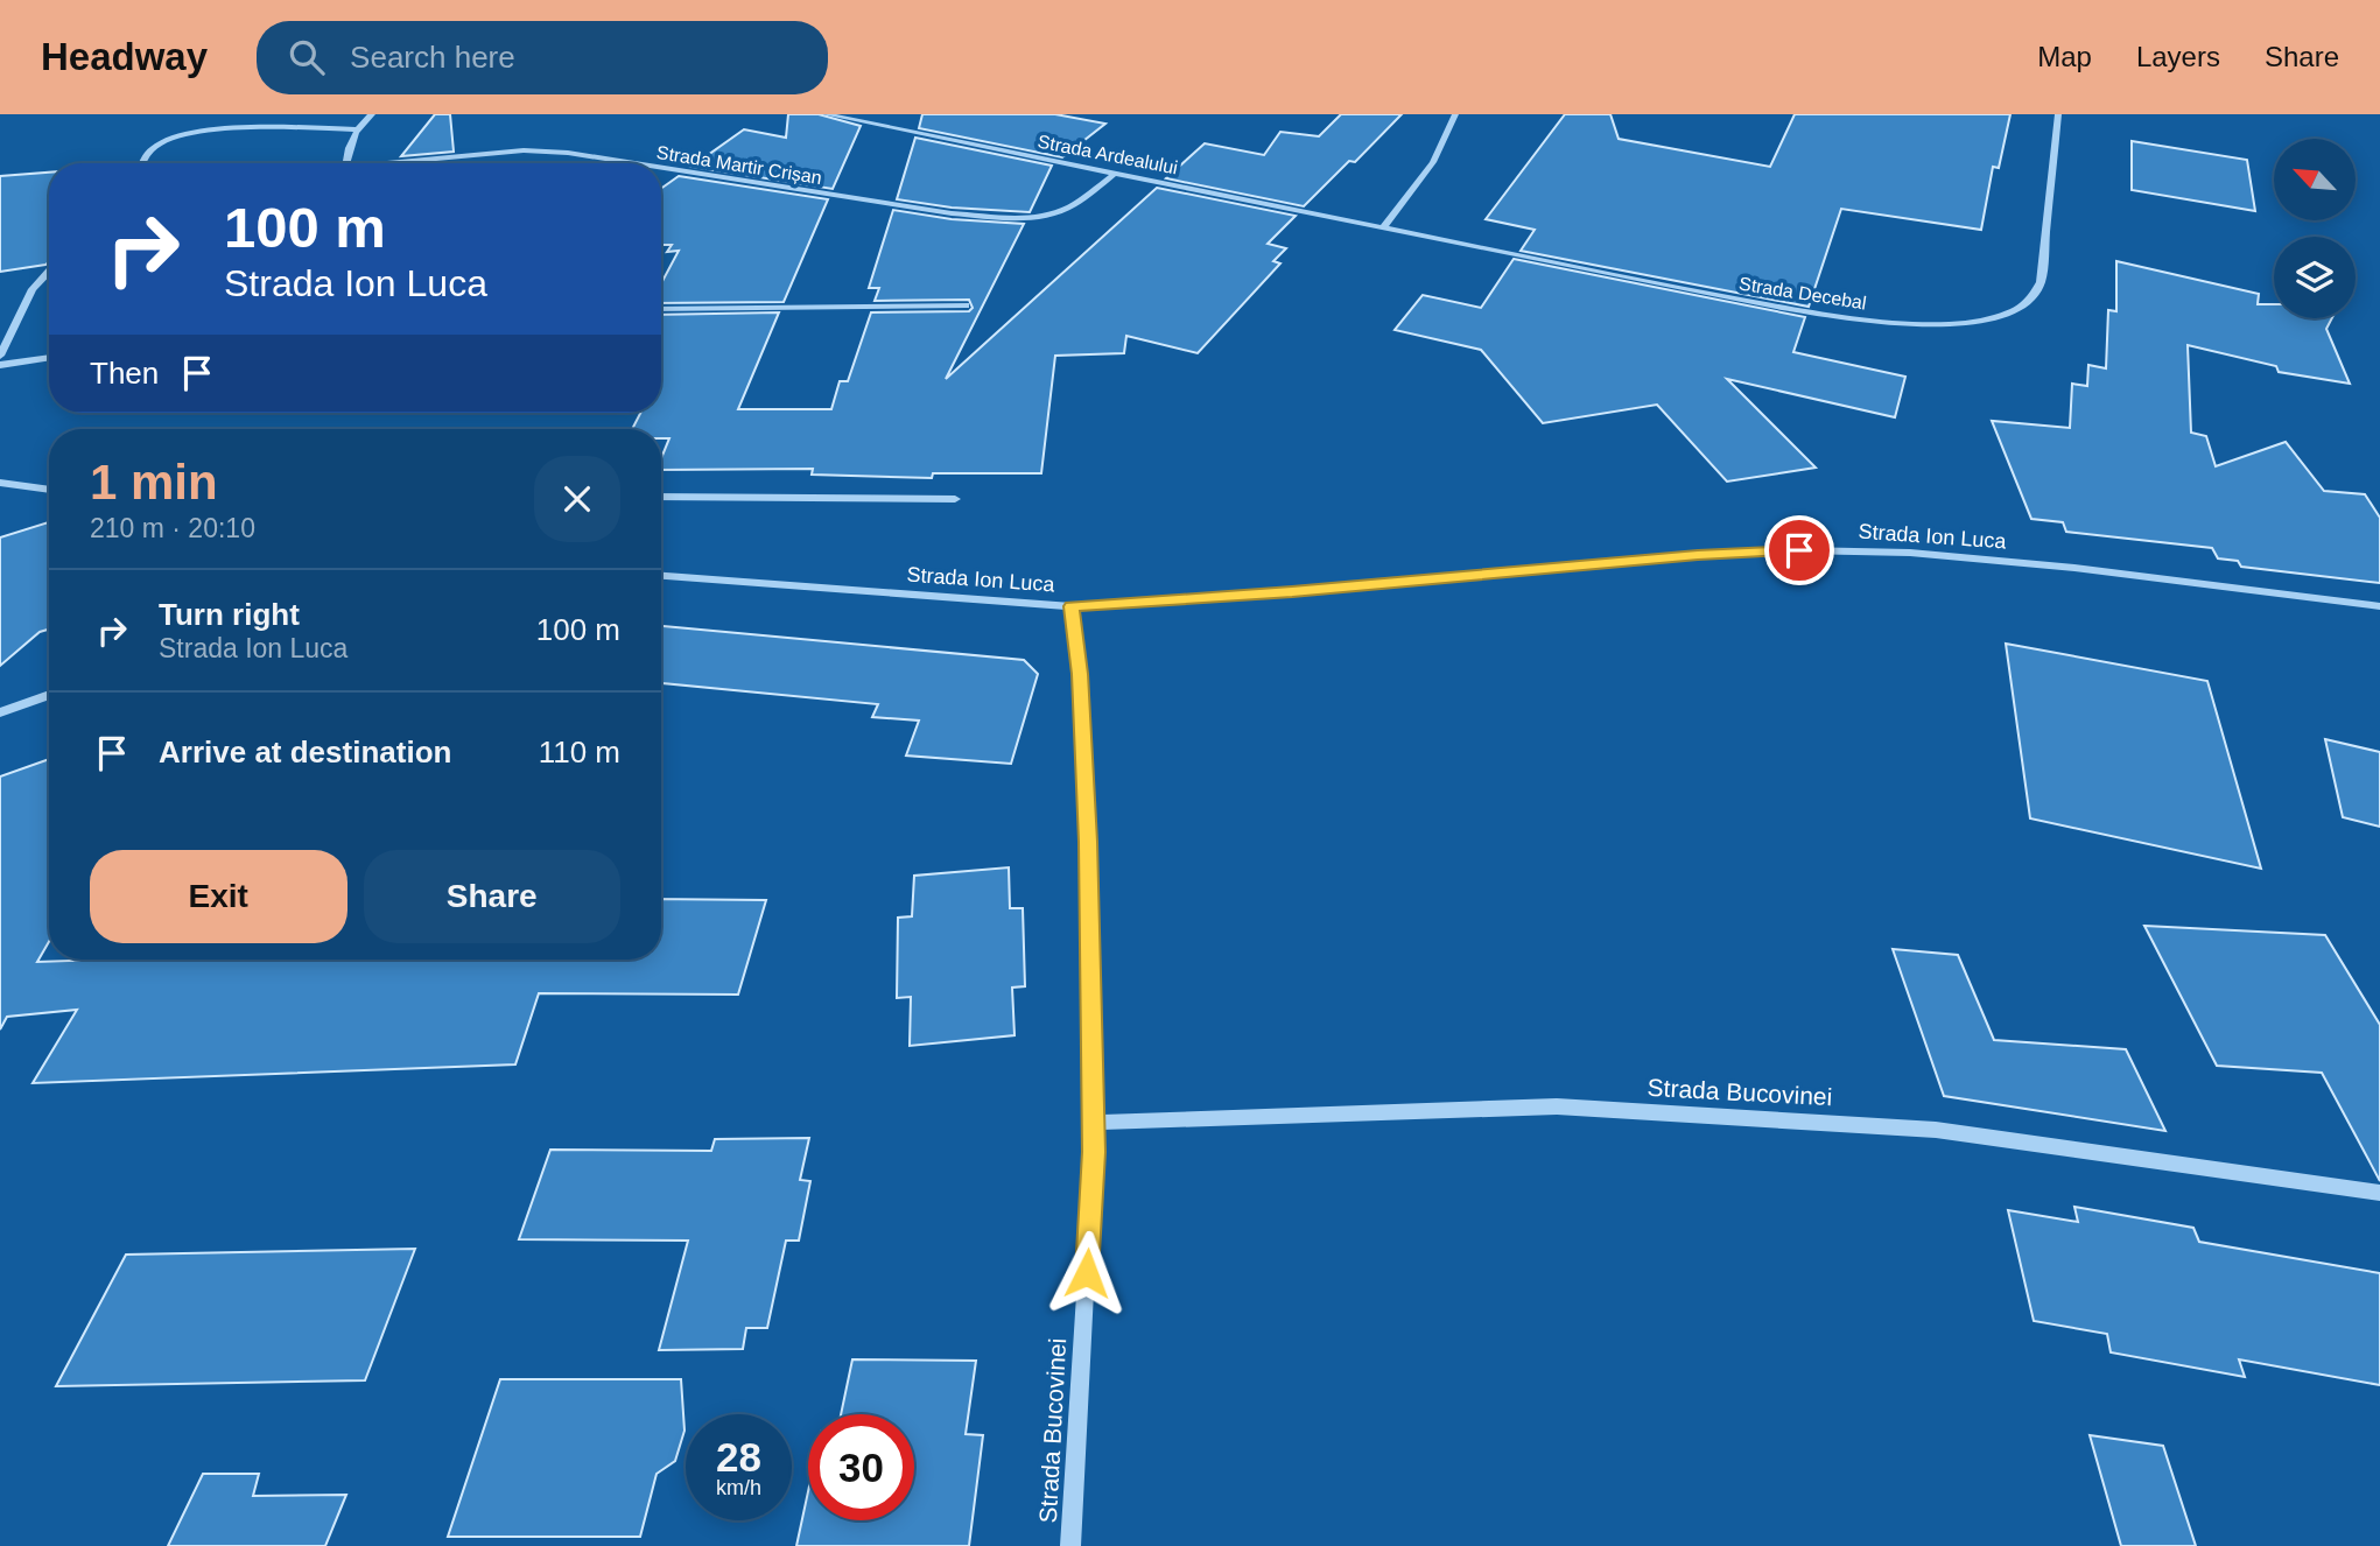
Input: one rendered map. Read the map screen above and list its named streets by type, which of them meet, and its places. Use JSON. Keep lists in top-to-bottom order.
{
  "streets": {
    "street": [
      "Strada Ardealului",
      "Strada Martir Crișan",
      "Strada Decebal",
      "Strada Ion Luca",
      "Strada Bucovinei"
    ]
  },
  "crossings": [
    ["Strada Ardealului", "Strada Martir Crișan"],
    ["Strada Ardealului", "Strada Decebal"],
    ["Strada Ion Luca", "Strada Bucovinei"]
  ],
  "north": "top left",
  "page": {
    "header": "Headway",
    "search": "Search here",
    "nav": ["Map", "Layers", "Share"],
    "turn": ["100 m", "Strada Ion Luca"],
    "then": "Then",
    "heading": ["1 min", "210 m · 20:10"],
    "list": [
      {
        "name": "Turn right",
        "note": "Strada Ion Luca",
        "value": "100 m"
      },
      {
        "name": "Arrive at destination",
        "value": "110 m"
      }
    ],
    "buttons": ["Exit", "Share"],
    "speed": "28 km/h",
    "limit": "30"
  }
}
